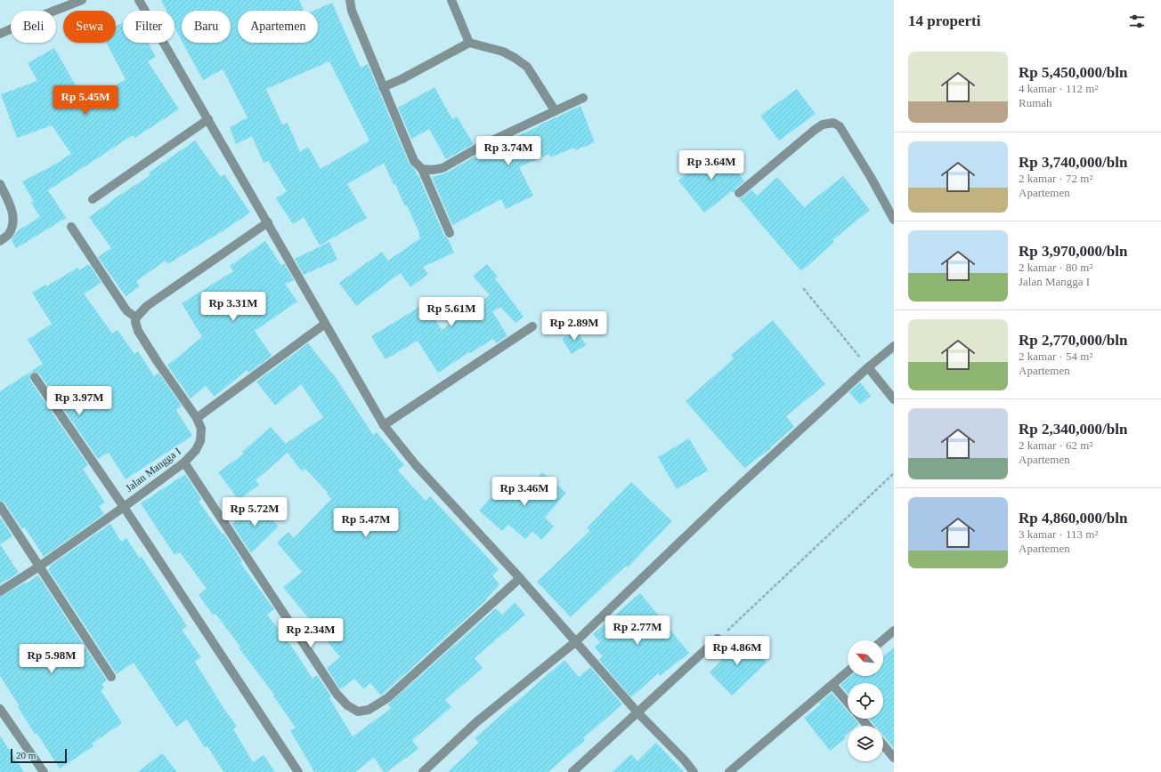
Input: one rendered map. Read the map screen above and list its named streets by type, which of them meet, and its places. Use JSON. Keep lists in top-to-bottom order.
{
  "streets": {
    "street": ["Jalan Mangga I"]
  },
  "scale_bar": "20 m",
  "north": "top left",
  "page": {
    "heading": "14 properti",
    "chip": [
      "Beli",
      "Sewa",
      "Filter",
      "Baru",
      "Apartemen"
    ],
    "list": [
      {
        "name": "Rp 5,450,000/bln",
        "note": "4 kamar · 112 m² · Rumah"
      },
      {
        "name": "Rp 3,740,000/bln",
        "note": "2 kamar · 72 m² · Apartemen"
      },
      {
        "name": "Rp 3,970,000/bln",
        "note": "2 kamar · 80 m² · Jalan Mangga I"
      },
      {
        "name": "Rp 2,770,000/bln",
        "note": "2 kamar · 54 m² · Apartemen"
      },
      {
        "name": "Rp 2,340,000/bln",
        "note": "2 kamar · 62 m² · Apartemen"
      },
      {
        "name": "Rp 4,860,000/bln",
        "note": "3 kamar · 113 m² · Apartemen"
      }
    ],
    "price": [
      "Rp 5.45M",
      "Rp 3.74M",
      "Rp 3.64M",
      "Rp 3.31M",
      "Rp 5.61M",
      "Rp 2.89M",
      "Rp 3.97M",
      "Rp 3.46M",
      "Rp 5.72M",
      "Rp 5.47M",
      "Rp 2.77M",
      "Rp 2.34M",
      "Rp 4.86M",
      "Rp 5.98M"
    ],
    "scale": "20 m"
  }
}
